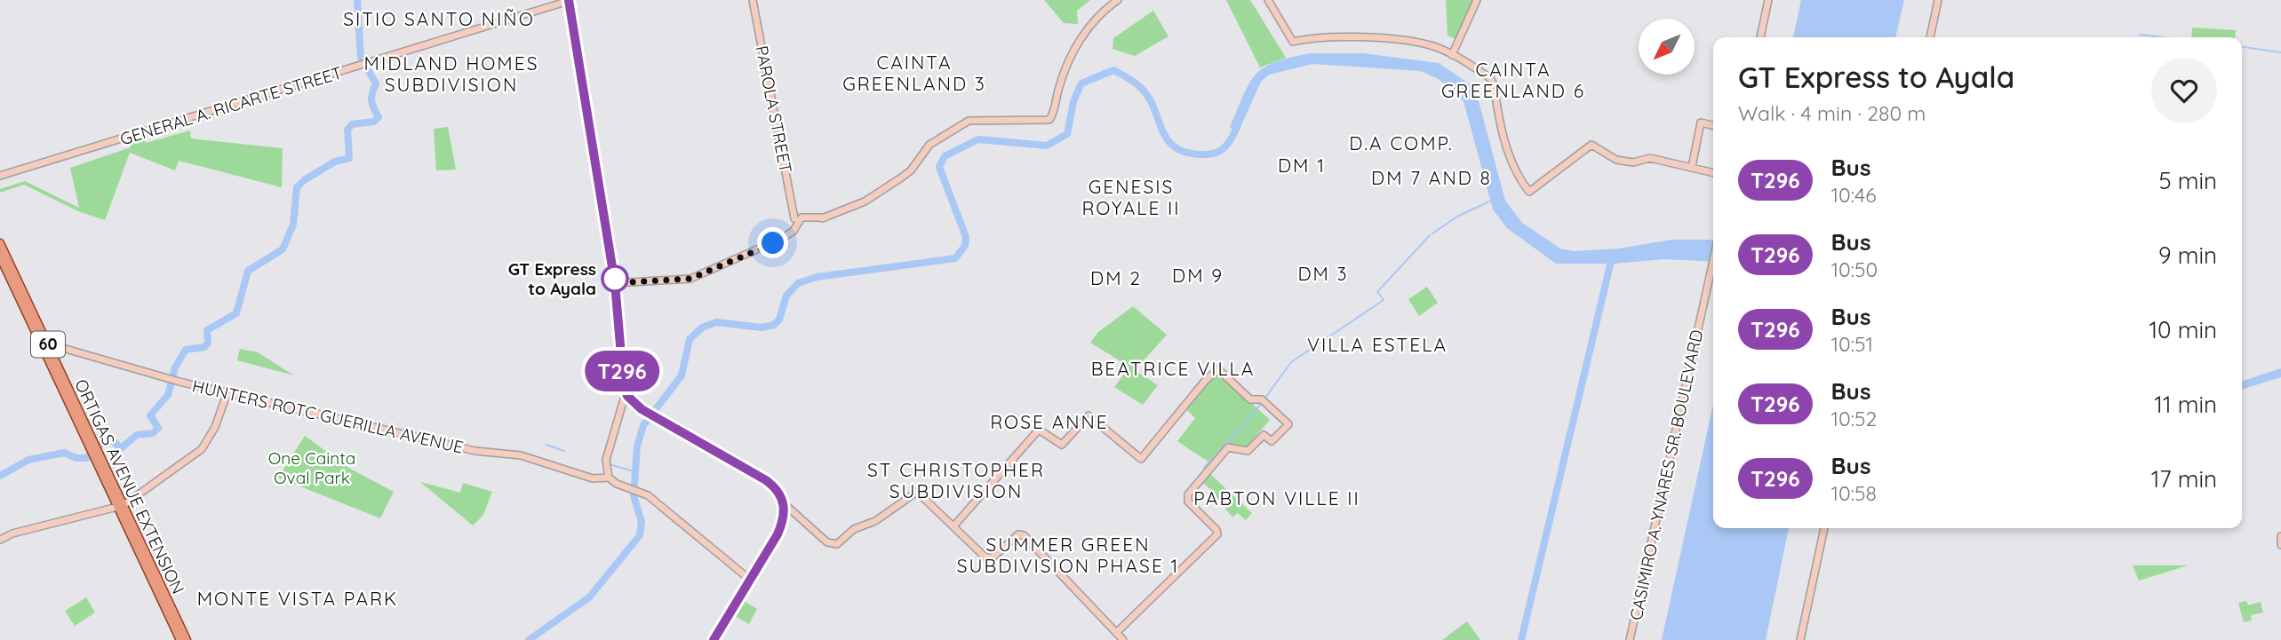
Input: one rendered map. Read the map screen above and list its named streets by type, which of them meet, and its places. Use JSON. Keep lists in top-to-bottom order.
{
  "streets": {
    "main road": ["60", "ORTIGAS AVENUE EXTENSION"],
    "street": [
      "GENERAL A. RICARTE STREET",
      "PAROLA STREET",
      "HUNTERS ROTC GUERILLA AVENUE",
      "CASIMIRO A. YNARES SR. BOULEVARD"
    ]
  },
  "crossings": [
    ["HUNTERS ROTC GUERILLA AVENUE", "ORTIGAS AVENUE EXTENSION"]
  ],
  "districts": [
    "SITIO SANTO NIÑO",
    "CAINTA GREENLAND 3",
    "MIDLAND HOMES SUBDIVISION",
    "CAINTA GREENLAND 6",
    "D.A COMP.",
    "DM 1",
    "DM 7 AND 8",
    "GENESIS ROYALE II",
    "DM 3",
    "DM 9",
    "DM 2",
    "VILLA ESTELA",
    "BEATRICE VILLA",
    "ROSE ANNE",
    "ST CHRISTOPHER SUBDIVISION",
    "PABTON VILLE II",
    "SUMMER GREEN SUBDIVISION PHASE 1",
    "MONTE VISTA PARK"
  ],
  "parks": ["One Cainta Oval Park"],
  "places": ["GT Express to Ayala"],
  "lines": ["bus line T296"],
  "north": "bottom left",
  "page": {
    "on_map": "T296",
    "heading": ["GT Express to Ayala", "Walk · 4 min · 280 m"],
    "list": [
      {
        "mark": "T296",
        "name": "Bus",
        "note": "10:46",
        "value": "5 min"
      },
      {
        "mark": "T296",
        "name": "Bus",
        "note": "10:50",
        "value": "9 min"
      },
      {
        "mark": "T296",
        "name": "Bus",
        "note": "10:51",
        "value": "10 min"
      },
      {
        "mark": "T296",
        "name": "Bus",
        "note": "10:52",
        "value": "11 min"
      },
      {
        "mark": "T296",
        "name": "Bus",
        "note": "10:58",
        "value": "17 min"
      }
    ]
  }
}
